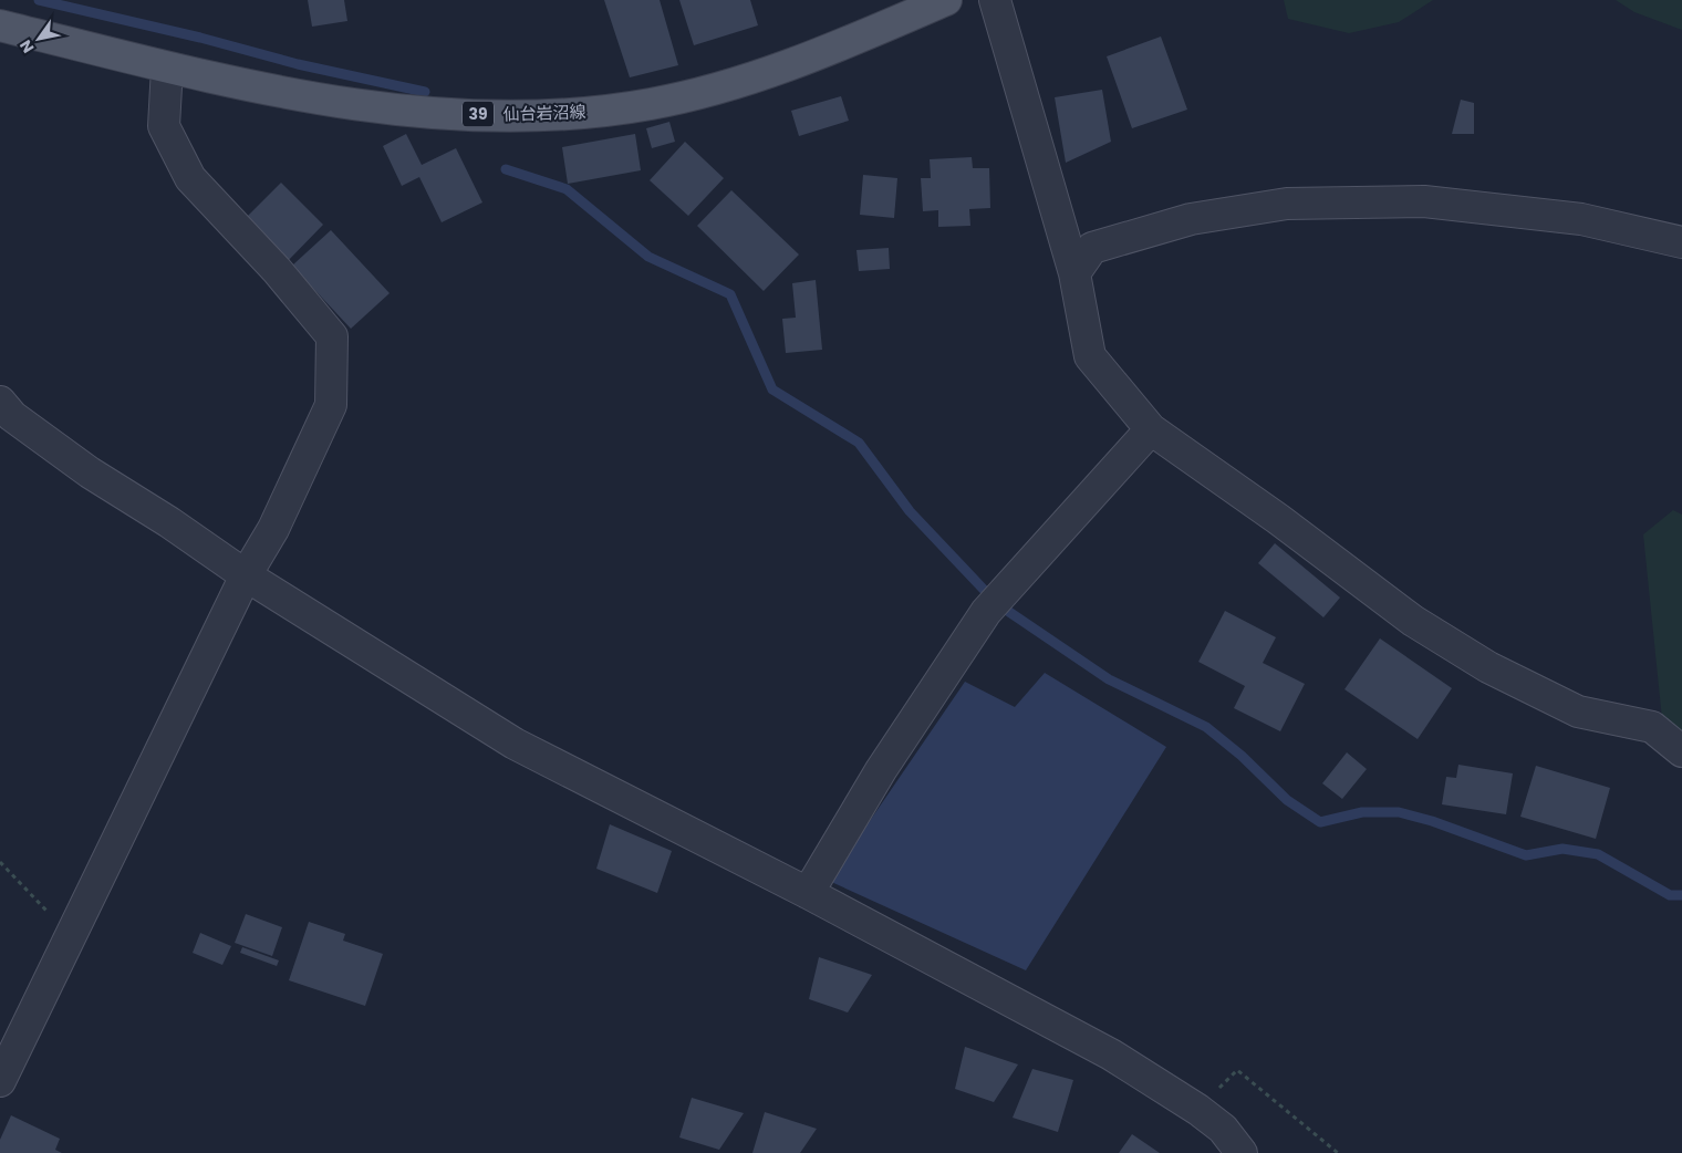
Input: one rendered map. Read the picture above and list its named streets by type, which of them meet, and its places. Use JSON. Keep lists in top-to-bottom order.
{
  "streets": {
    "main road": ["仙台岩沼線", "39"]
  },
  "north": "bottom left"
}
